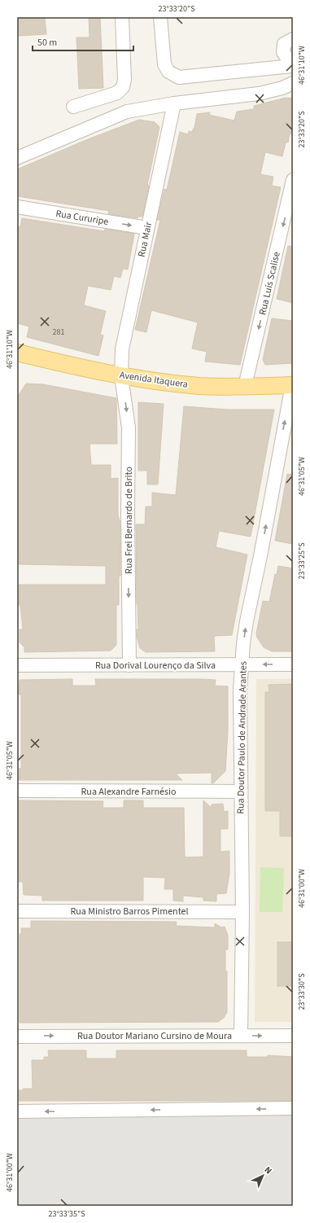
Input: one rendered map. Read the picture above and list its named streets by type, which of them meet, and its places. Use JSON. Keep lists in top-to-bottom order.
{
  "streets": {
    "main road": ["Avenida Itaquera"],
    "street": [
      "Rua Cururipe",
      "Rua Mair",
      "Rua Luís Scalise",
      "Rua Frei Bernardo de Brito",
      "Rua Dorival Lourenço da Silva",
      "Rua Doutor Paulo de Andrade Arantes",
      "Rua Alexandre Farnésio",
      "Rua Ministro Barros Pimentel",
      "Rua Doutor Mariano Cursino de Moura"
    ]
  },
  "crossings": [
    ["Rua Cururipe", "Rua Mair"],
    ["Rua Mair", "Avenida Itaquera"],
    ["Rua Mair", "Rua Frei Bernardo de Brito"],
    ["Rua Luís Scalise", "Avenida Itaquera"],
    ["Avenida Itaquera", "Rua Frei Bernardo de Brito"],
    ["Avenida Itaquera", "Rua Doutor Paulo de Andrade Arantes"],
    ["Rua Frei Bernardo de Brito", "Rua Dorival Lourenço da Silva"],
    ["Rua Dorival Lourenço da Silva", "Rua Doutor Paulo de Andrade Arantes"],
    ["Rua Doutor Paulo de Andrade Arantes", "Rua Alexandre Farnésio"],
    ["Rua Doutor Paulo de Andrade Arantes", "Rua Ministro Barros Pimentel"],
    ["Rua Doutor Paulo de Andrade Arantes", "Rua Doutor Mariano Cursino de Moura"]
  ],
  "one_way": [
    "Rua Cururipe",
    "Rua Luís Scalise",
    "Rua Frei Bernardo de Brito",
    "Rua Doutor Paulo de Andrade Arantes"
  ],
  "house_numbers": ["281"],
  "scale_bar": "50 m",
  "north": "top right",
  "coordinates": [
    "23°33'20\"S",
    "46°31'10\"W",
    "46°31'05\"W",
    "23°33'25\"S",
    "46°31'00\"W",
    "23°33'30\"S",
    "23°33'35\"S"
  ]
}
